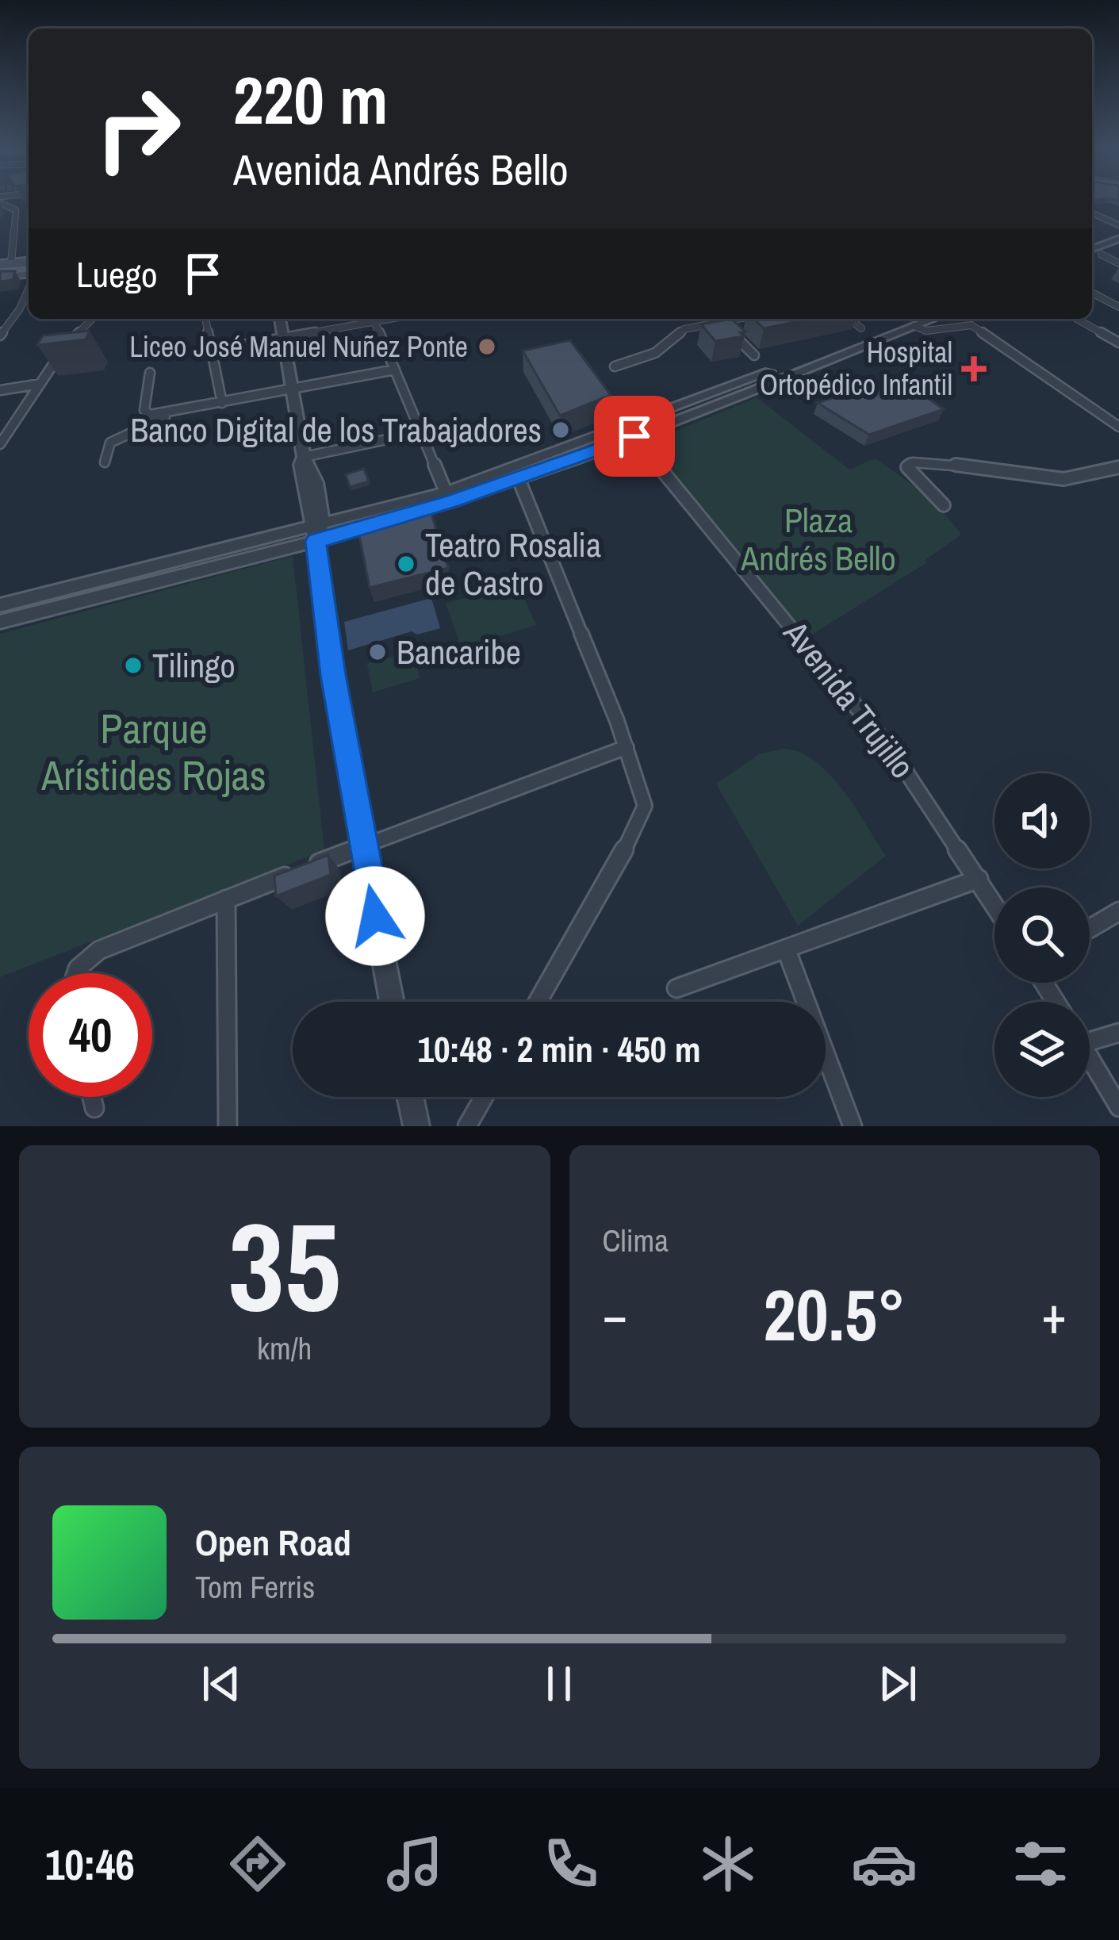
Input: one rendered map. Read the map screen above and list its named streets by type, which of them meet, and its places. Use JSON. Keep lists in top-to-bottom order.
{
  "streets": {
    "street": ["Avenida Trujillo"]
  },
  "parks": ["Plaza Andrés Bello", "Parque Arístides Rojas"],
  "places": {
    "other": [
      "Liceo José Manuel Nuñez Ponte",
      "Banco Digital de los Trabajadores",
      "Teatro Rosalia de Castro",
      "Bancaribe",
      "Tilingo"
    ],
    "health": ["Hospital Ortopédico Infantil"]
  },
  "page": {
    "turn": ["220 m", "Avenida Andrés Bello"],
    "then": "Luego",
    "limit": "40",
    "trip": "10:48 · 2 min · 450 m",
    "tile": [
      ["35", "km/h"],
      "Clima"
    ],
    "heat": ["−", "20.5°", "+"],
    "song": ["Open Road", "Tom Ferris"],
    "tabs": "10:46"
  }
}
